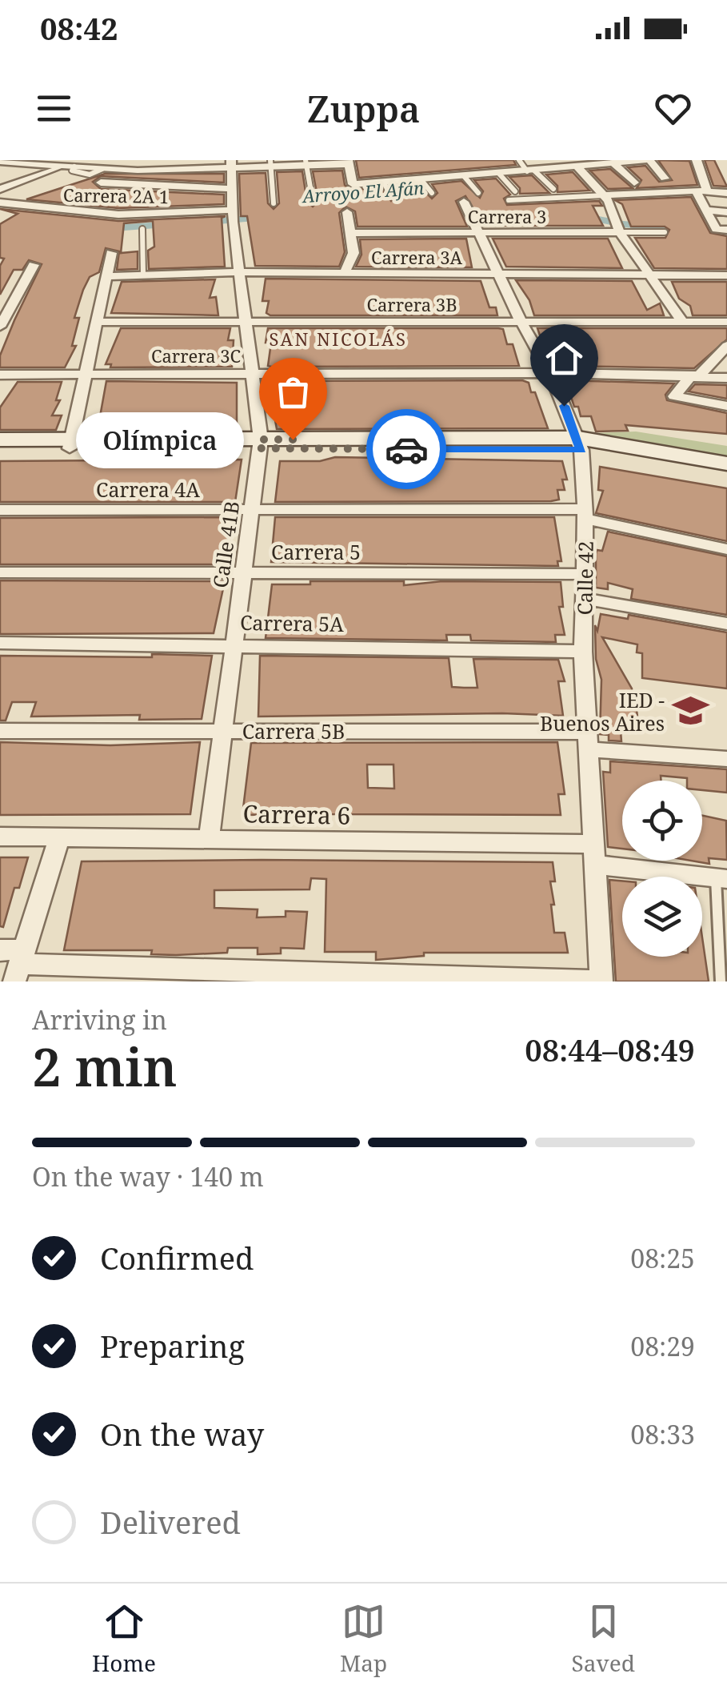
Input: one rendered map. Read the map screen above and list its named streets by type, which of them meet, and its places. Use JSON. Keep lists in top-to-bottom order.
{
  "streets": {
    "street": [
      "Carrera 2A 1",
      "Carrera 3",
      "Carrera 3A",
      "Carrera 3B",
      "Carrera 3C",
      "Carrera 4A",
      "Calle 41B",
      "Carrera 5",
      "Calle 42",
      "Carrera 5A",
      "Carrera 5B",
      "Carrera 6"
    ]
  },
  "crossings": [
    ["Carrera 2A 1", "Calle 41B"],
    ["Carrera 3", "Calle 42"],
    ["Carrera 3A", "Calle 41B"],
    ["Carrera 3A", "Calle 42"],
    ["Carrera 3B", "Calle 41B"],
    ["Carrera 3B", "Calle 42"],
    ["Carrera 3C", "Calle 41B"],
    ["Carrera 3C", "Calle 42"],
    ["Carrera 4A", "Calle 41B"],
    ["Carrera 4A", "Calle 42"],
    ["Calle 41B", "Carrera 5"],
    ["Calle 41B", "Carrera 5A"],
    ["Calle 41B", "Carrera 5B"],
    ["Calle 41B", "Carrera 6"],
    ["Carrera 5", "Calle 42"],
    ["Calle 42", "Carrera 5A"],
    ["Calle 42", "Carrera 5B"],
    ["Calle 42", "Carrera 6"]
  ],
  "districts": ["SAN NICOLÁS"],
  "water": ["Arroyo El Afán"],
  "places": {
    "other": ["Olímpica"],
    "school or university": ["IED - Buenos Aires"]
  },
  "page": {
    "status": "08:42",
    "header": "Zuppa",
    "bubble": "Olímpica",
    "heading": ["2 min", "Arriving in", "08:44–08:49"],
    "bar": "On the way · 140 m",
    "list": [
      ["Confirmed", "08:25"],
      ["Preparing", "08:29"],
      ["On the way", "08:33"],
      "Delivered"
    ],
    "tabs": ["Home", "Map", "Saved"]
  }
}
